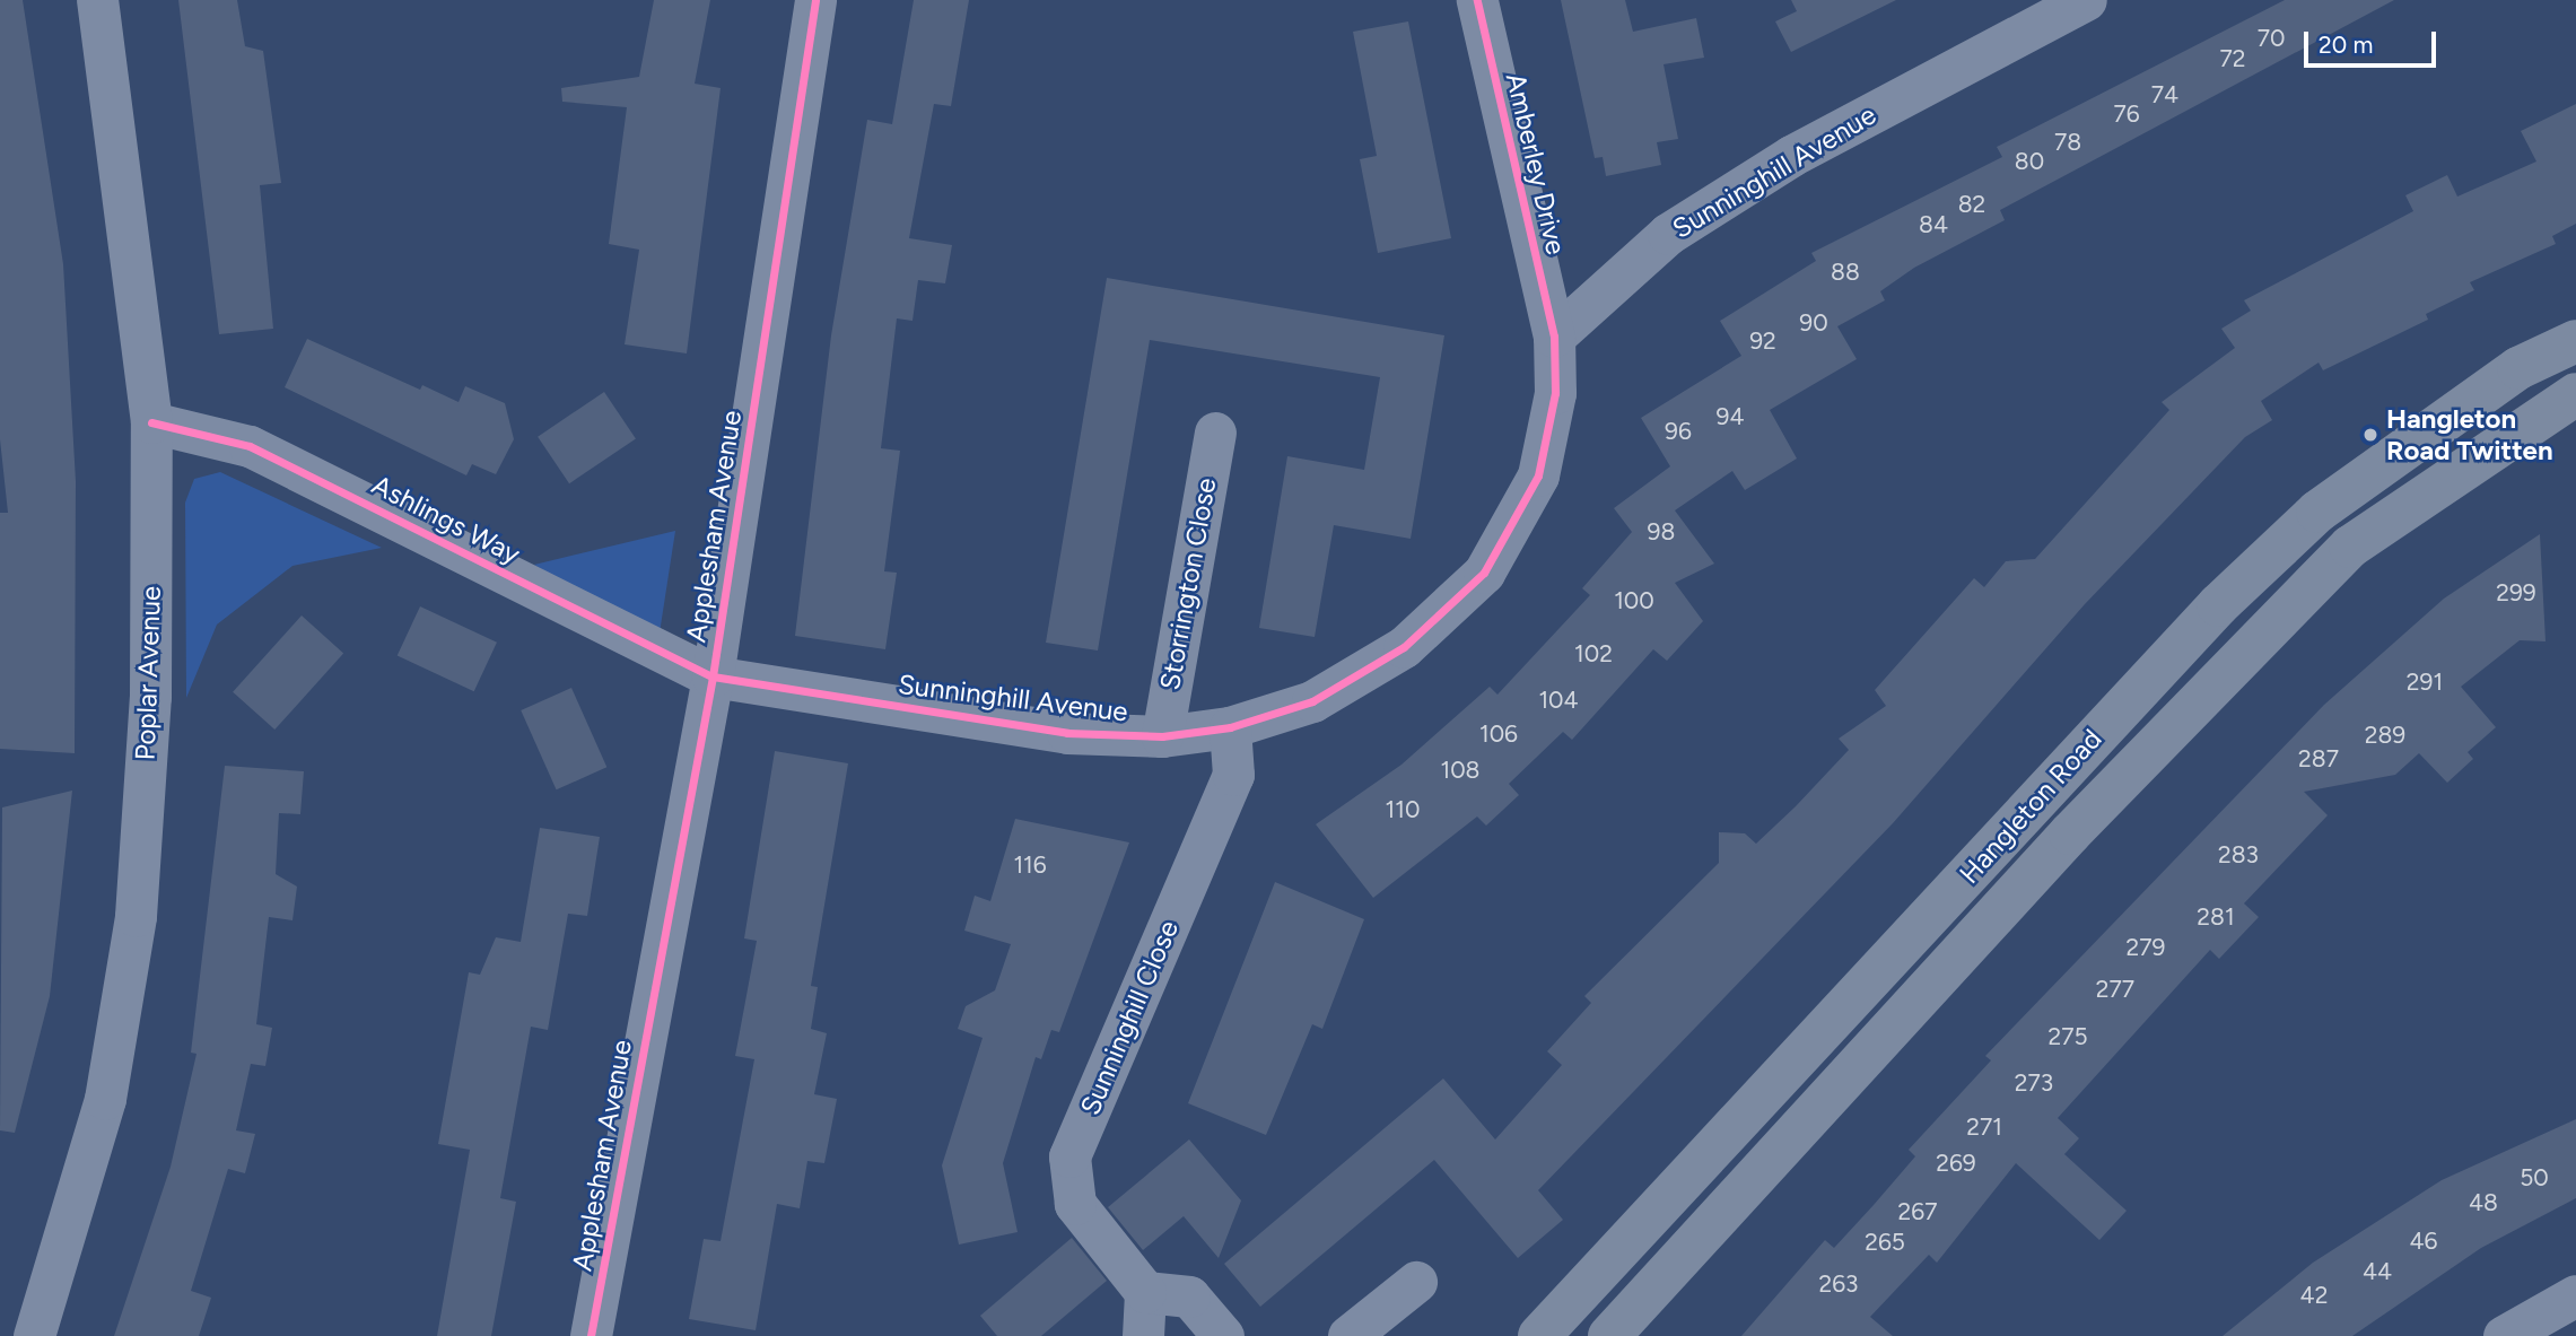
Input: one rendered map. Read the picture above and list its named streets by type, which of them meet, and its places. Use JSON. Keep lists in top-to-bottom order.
{
  "streets": {
    "main road": ["Hangleton Road"],
    "street": [
      "Amberley Drive",
      "Sunninghill Avenue",
      "Ashlings Way",
      "Applesham Avenue",
      "Storrington Close",
      "Poplar Avenue",
      "Sunninghill Close"
    ]
  },
  "crossings": [
    ["Amberley Drive", "Sunninghill Avenue"],
    ["Sunninghill Avenue", "Ashlings Way"],
    ["Sunninghill Avenue", "Applesham Avenue"],
    ["Sunninghill Avenue", "Storrington Close"],
    ["Sunninghill Avenue", "Sunninghill Close"],
    ["Ashlings Way", "Applesham Avenue"],
    ["Ashlings Way", "Poplar Avenue"]
  ],
  "places": ["Hangleton Road Twitten"],
  "house_numbers": [
    "70",
    "72",
    "74",
    "76",
    "78",
    "80",
    "82",
    "84",
    "88",
    "90",
    "92",
    "94",
    "96",
    "98",
    "299",
    "100",
    "102",
    "291",
    "104",
    "106",
    "289",
    "287",
    "108",
    "110",
    "283",
    "116",
    "281",
    "279",
    "277",
    "275",
    "273",
    "271",
    "269",
    "50",
    "48",
    "267",
    "46",
    "265",
    "44",
    "263",
    "42"
  ],
  "scale_bar": "20 m"
}
